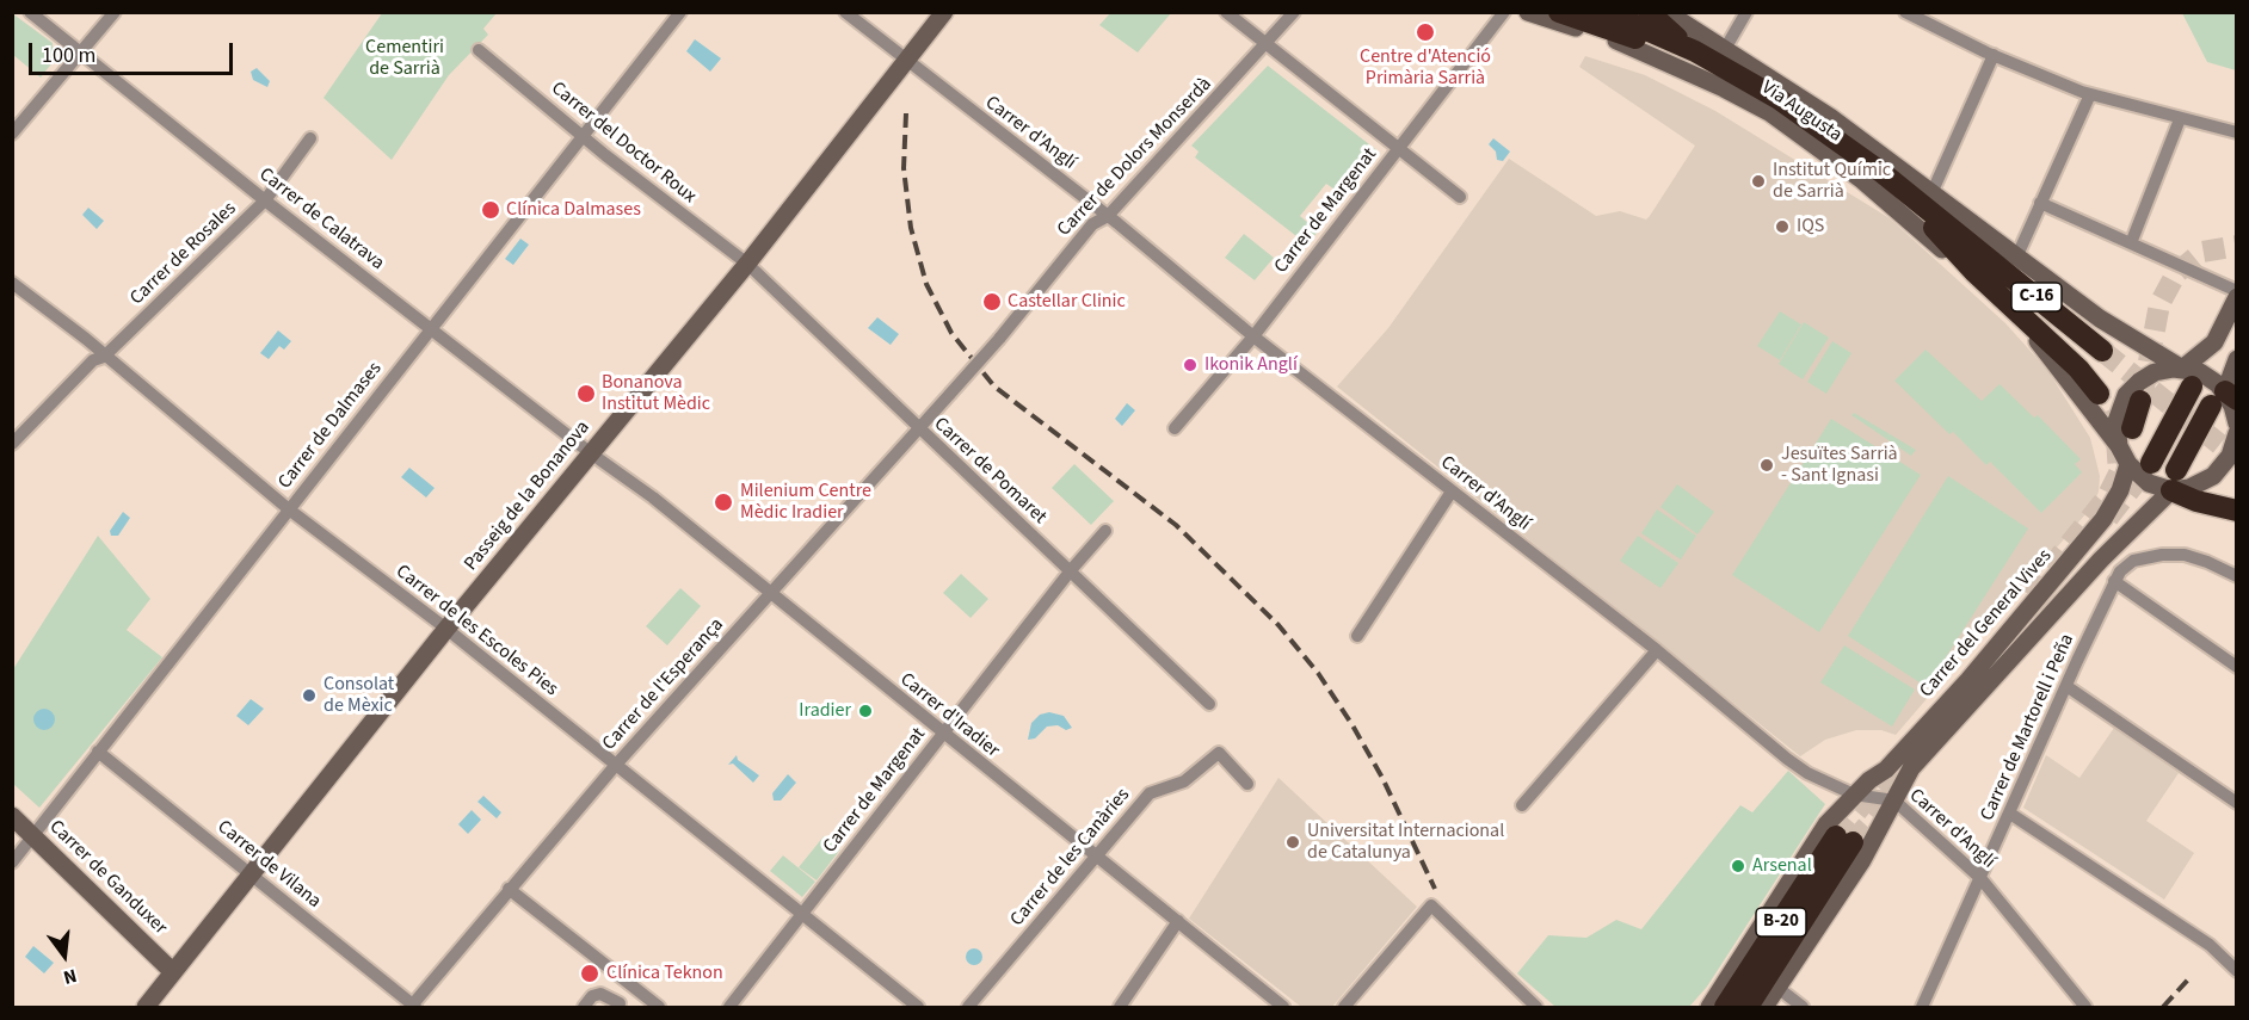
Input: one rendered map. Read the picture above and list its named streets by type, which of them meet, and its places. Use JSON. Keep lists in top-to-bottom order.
{
  "streets": {
    "highway": ["C-16", "B-20"],
    "street": [
      "Via Augusta",
      "Carrer d'Anglí",
      "Carrer del Doctor Roux",
      "Carrer de Dolors Monserdà",
      "Carrer de Margenat",
      "Carrer de Calatrava",
      "Carrer de Rosales",
      "Carrer de Dalmases",
      "Carrer de Pomaret",
      "Passeig de la Bonanova",
      "Carrer del General Vives",
      "Carrer de les Escoles Pies",
      "Carrer de l'Esperança",
      "Carrer d'Iradier",
      "Carrer de Martorell i Peña",
      "Carrer de les Canàries",
      "Carrer de Vilana",
      "Carrer de Ganduxer"
    ]
  },
  "crossings": [
    ["Via Augusta", "Carrer del General Vives"],
    ["Carrer d'Anglí", "Carrer de Dolors Monserdà"],
    ["Carrer d'Anglí", "Carrer de Margenat"],
    ["Carrer d'Anglí", "Passeig de la Bonanova"],
    ["Carrer d'Anglí", "Carrer del General Vives"],
    ["Carrer d'Anglí", "Carrer de Martorell i Peña"],
    ["Carrer del Doctor Roux", "Carrer de Dalmases"],
    ["Carrer del Doctor Roux", "Carrer de Pomaret"],
    ["Carrer del Doctor Roux", "Passeig de la Bonanova"],
    ["Carrer de Dolors Monserdà", "Carrer de l'Esperança"],
    ["Carrer de Margenat", "Carrer de Pomaret"],
    ["Carrer de Margenat", "Carrer de les Escoles Pies"],
    ["Carrer de Margenat", "Carrer d'Iradier"],
    ["Carrer de Calatrava", "Carrer de Rosales"],
    ["Carrer de Calatrava", "Carrer de Dalmases"],
    ["Carrer de Calatrava", "Passeig de la Bonanova"],
    ["Carrer de Calatrava", "Carrer d'Iradier"],
    ["Carrer de Rosales", "Carrer de les Escoles Pies"],
    ["Carrer de Dalmases", "Carrer de les Escoles Pies"],
    ["Carrer de Dalmases", "Carrer de Vilana"],
    ["Carrer de Dalmases", "Carrer de Ganduxer"],
    ["Carrer de Pomaret", "Passeig de la Bonanova"],
    ["Carrer de Pomaret", "Carrer de l'Esperança"],
    ["Passeig de la Bonanova", "Carrer de les Escoles Pies"],
    ["Passeig de la Bonanova", "Carrer d'Iradier"],
    ["Passeig de la Bonanova", "Carrer de Vilana"],
    ["Passeig de la Bonanova", "Carrer de Ganduxer"],
    ["Carrer de les Escoles Pies", "Carrer de l'Esperança"],
    ["Carrer de l'Esperança", "Carrer d'Iradier"],
    ["Carrer de l'Esperança", "Carrer de Vilana"],
    ["Carrer d'Iradier", "Carrer de les Canàries"]
  ],
  "parks": ["Cementiri de Sarrià"],
  "places": [
    "Centre d'Atenció Primària Sarrià",
    "Institut Químic de Sarrià",
    "Clínica Dalmases",
    "IQS",
    "Castellar Clinic",
    "Ikonik Anglí",
    "Bonanova Institut Mèdic",
    "Jesuïtes Sarrià - Sant Ignasi",
    "Milenium Centre Mèdic Iradier",
    "Consolat de Mèxic",
    "Iradier",
    "Universitat Internacional de Catalunya",
    "Arsenal",
    "Clínica Teknon"
  ],
  "scale_bar": "100 m",
  "north": "bottom"
}
